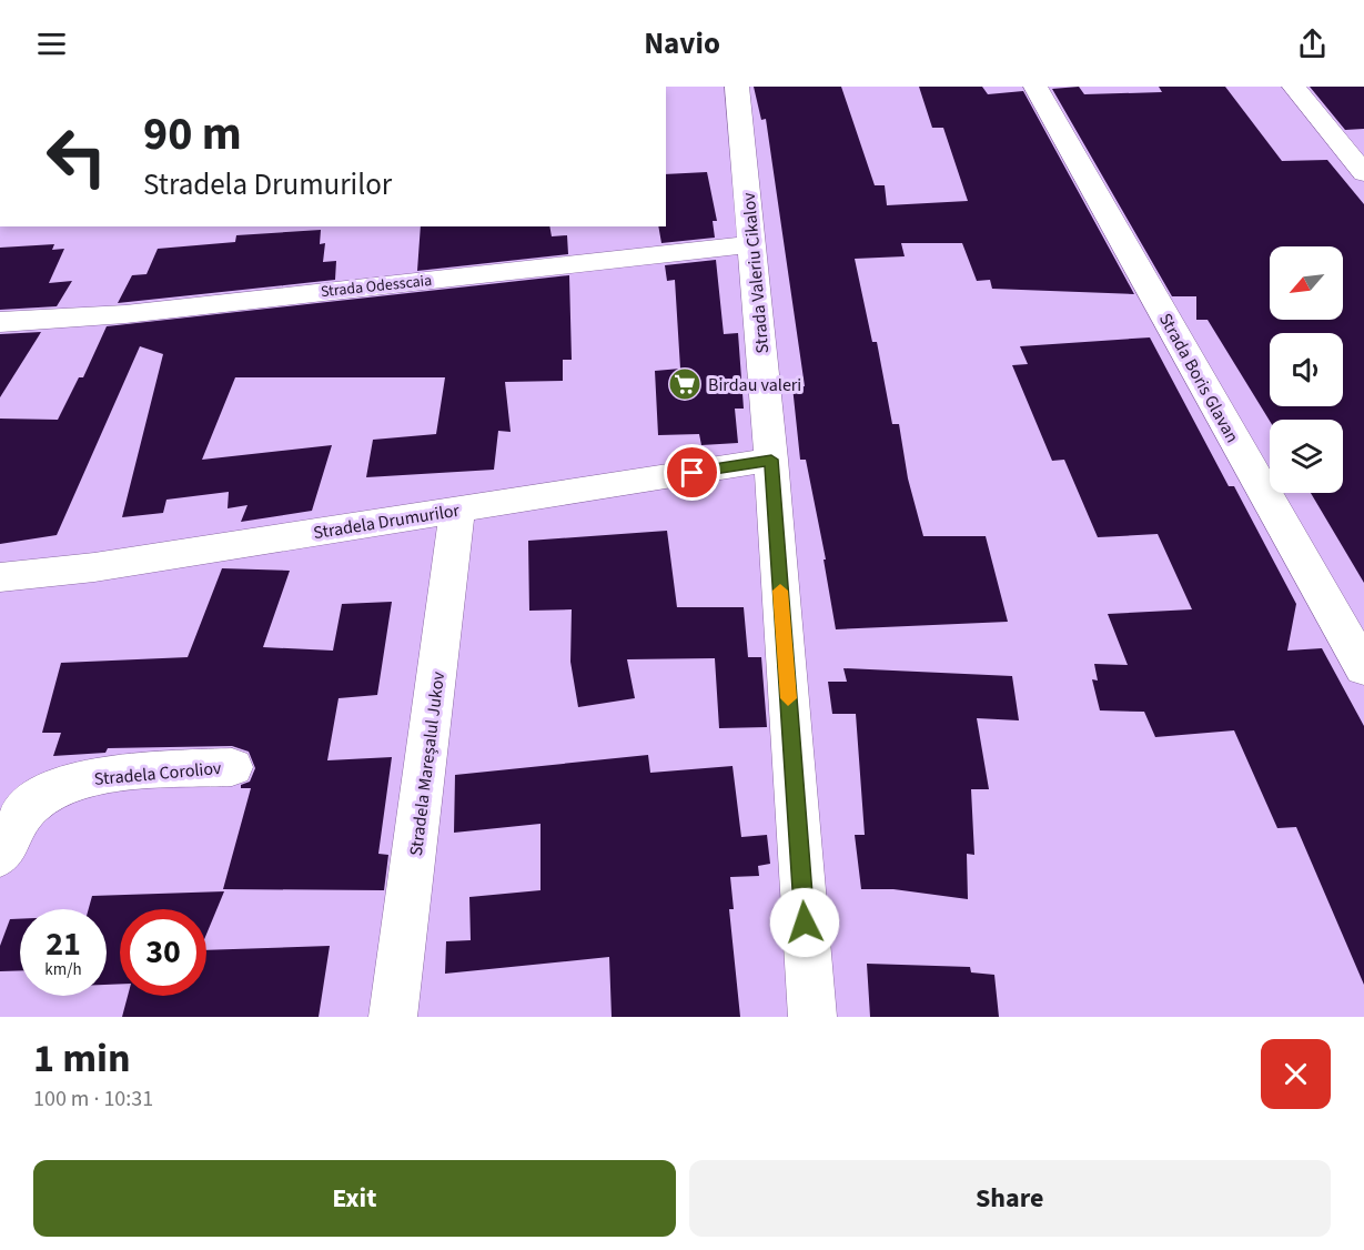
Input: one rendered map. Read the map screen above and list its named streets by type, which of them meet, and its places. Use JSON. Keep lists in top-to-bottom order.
{
  "streets": {
    "street": [
      "Strada Valeriu Cikalov",
      "Strada Odesscaia",
      "Strada Boris Glavan",
      "Stradela Drumurilor",
      "Stradela Mareșalul Jukov",
      "Stradela Coroliov"
    ]
  },
  "crossings": [
    ["Strada Valeriu Cikalov", "Strada Odesscaia"],
    ["Strada Valeriu Cikalov", "Stradela Drumurilor"],
    ["Stradela Drumurilor", "Stradela Mareșalul Jukov"]
  ],
  "places": {
    "supermarket": ["Birdau valeri"]
  },
  "north": "bottom left",
  "page": {
    "header": "Navio",
    "turn": ["90 m", "Stradela Drumurilor"],
    "speed": "21 km/h",
    "limit": "30",
    "heading": ["1 min", "100 m · 10:31"],
    "buttons": ["Exit", "Share"]
  }
}
